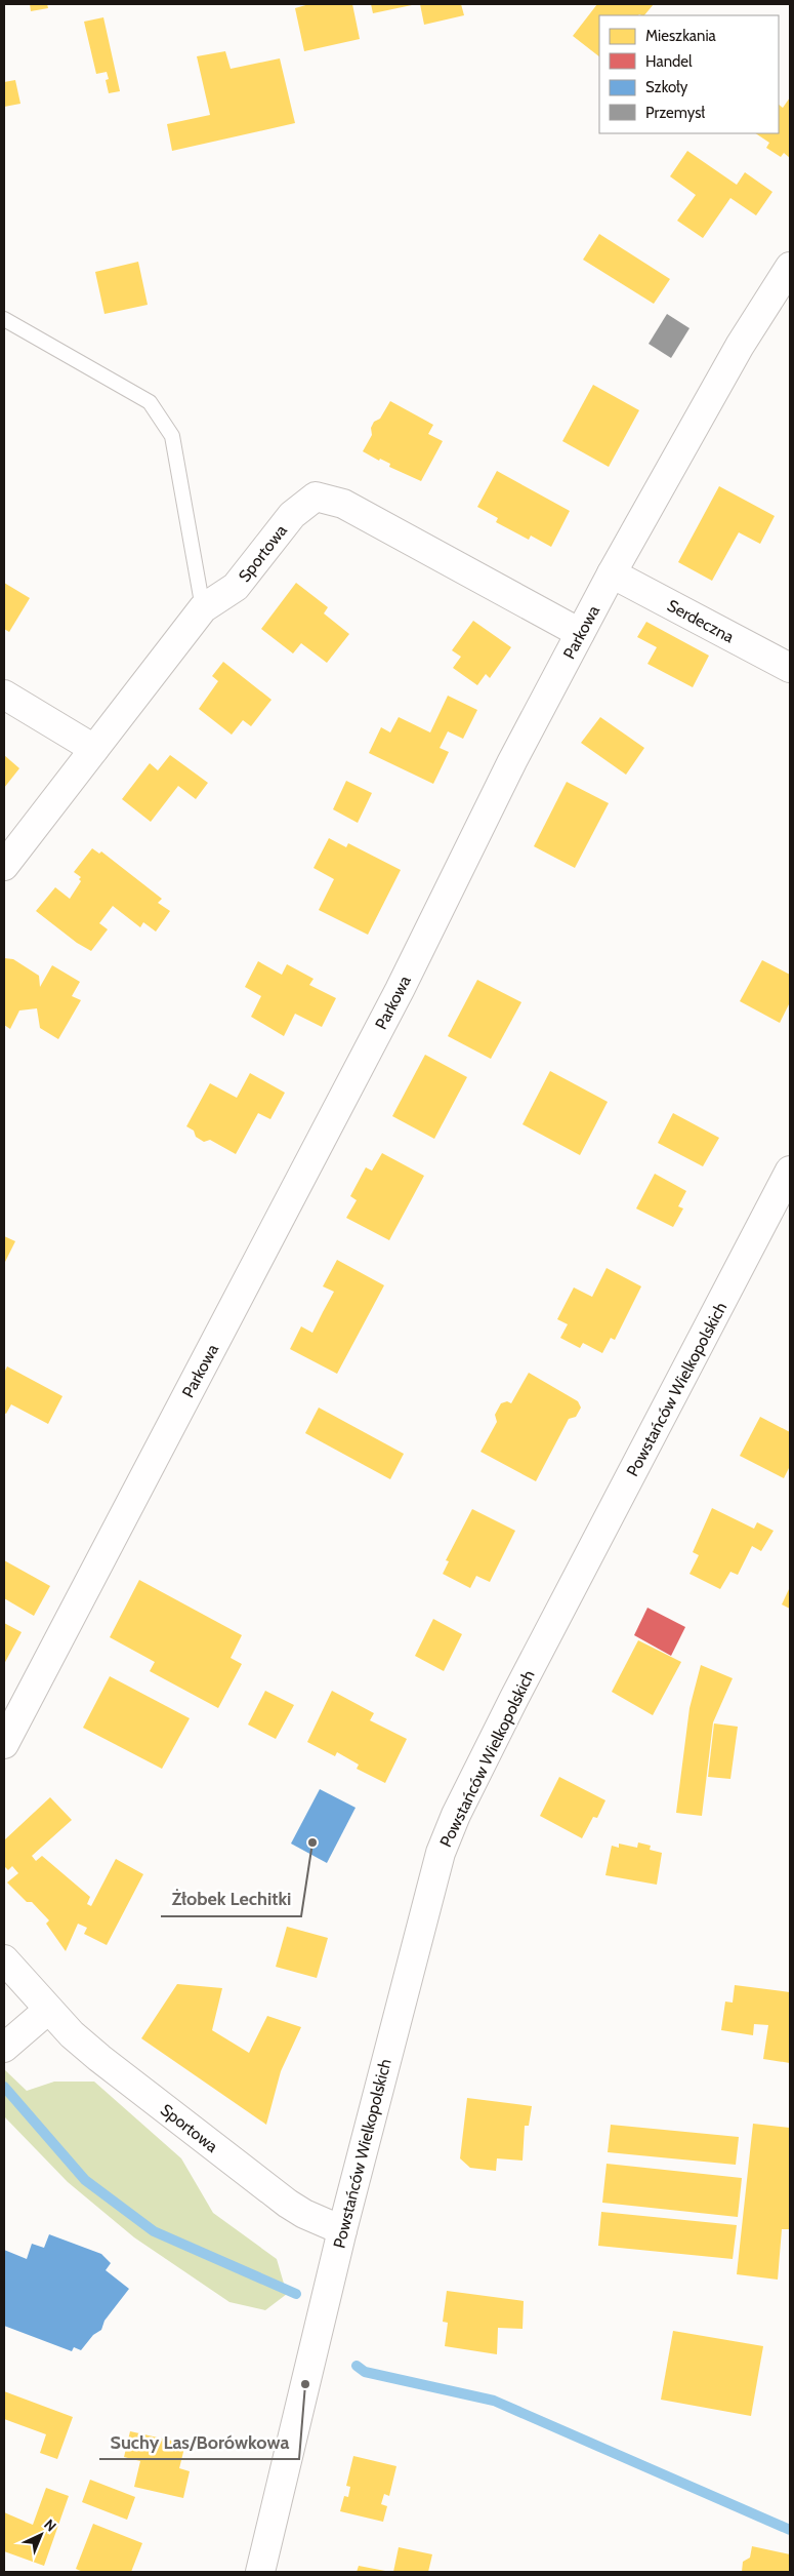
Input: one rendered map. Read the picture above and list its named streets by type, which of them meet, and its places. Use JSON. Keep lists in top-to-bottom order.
{
  "streets": {
    "street": [
      "Sportowa",
      "Serdeczna",
      "Parkowa",
      "Powstańców Wielkopolskich"
    ]
  },
  "crossings": [
    ["Sportowa", "Parkowa"],
    ["Sportowa", "Powstańców Wielkopolskich"],
    ["Serdeczna", "Parkowa"]
  ],
  "places": ["Żłobek Lechitki", "Suchy Las/Borówkowa"],
  "legend": [
    "Mieszkania",
    "Handel",
    "Szkoły",
    "Przemysł"
  ],
  "north": "top right"
}
